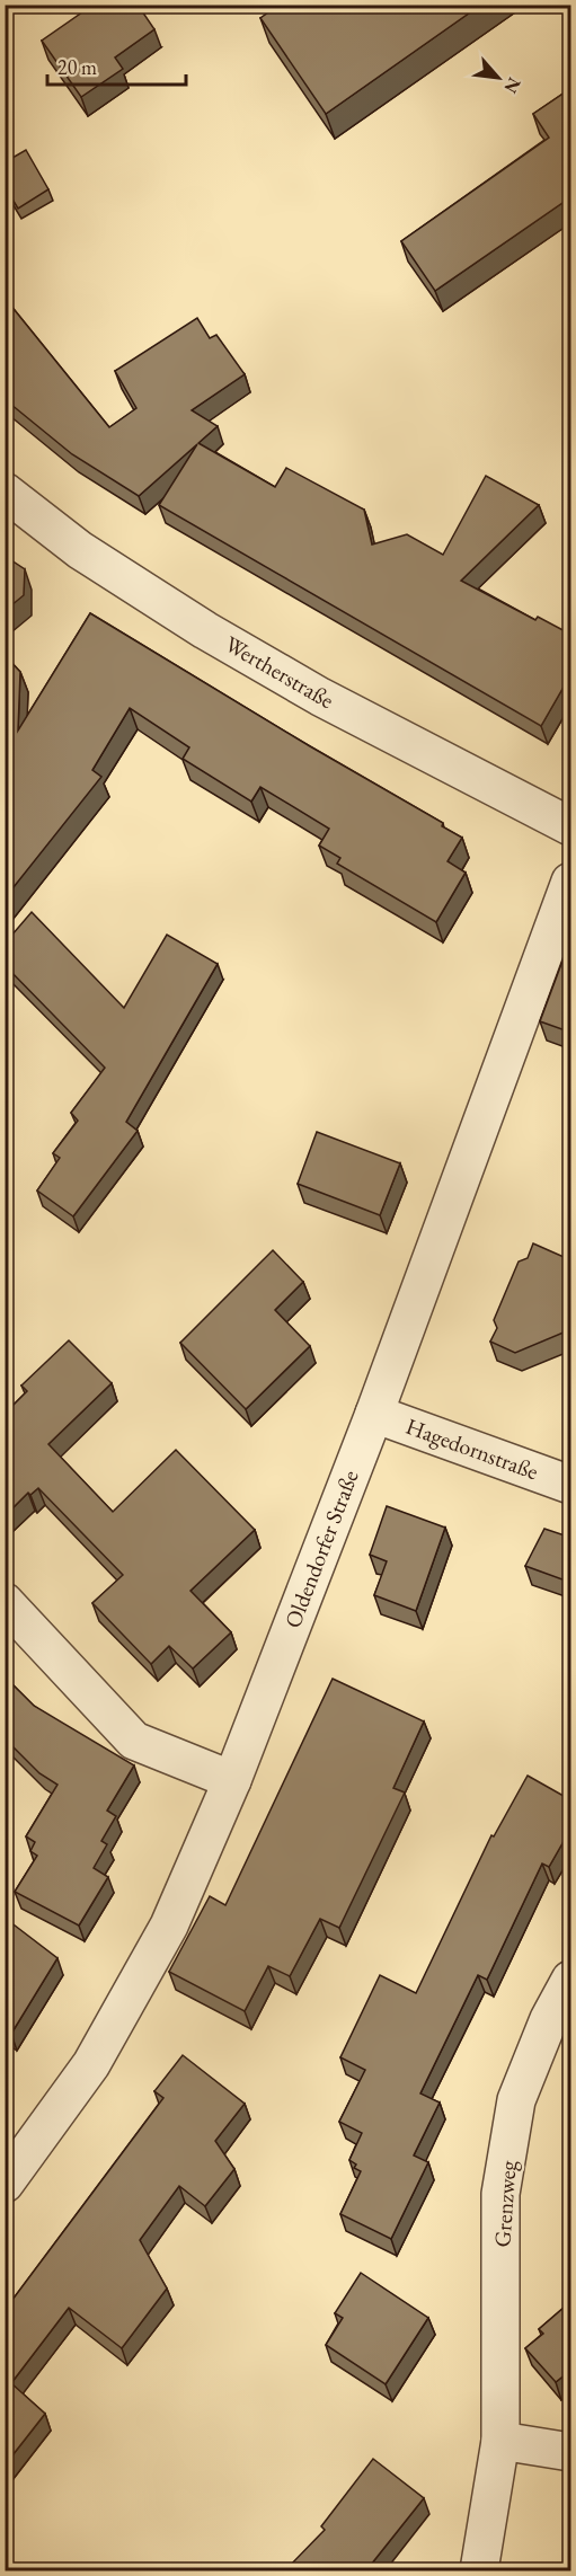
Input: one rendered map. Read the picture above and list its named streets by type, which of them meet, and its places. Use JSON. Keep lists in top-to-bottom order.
{
  "streets": {
    "street": [
      "Wertherstraße",
      "Hagedornstraße",
      "Oldendorfer Straße",
      "Grenzweg"
    ]
  },
  "crossings": [
    ["Hagedornstraße", "Oldendorfer Straße"]
  ],
  "scale_bar": "20 m",
  "north": "bottom right"
}
